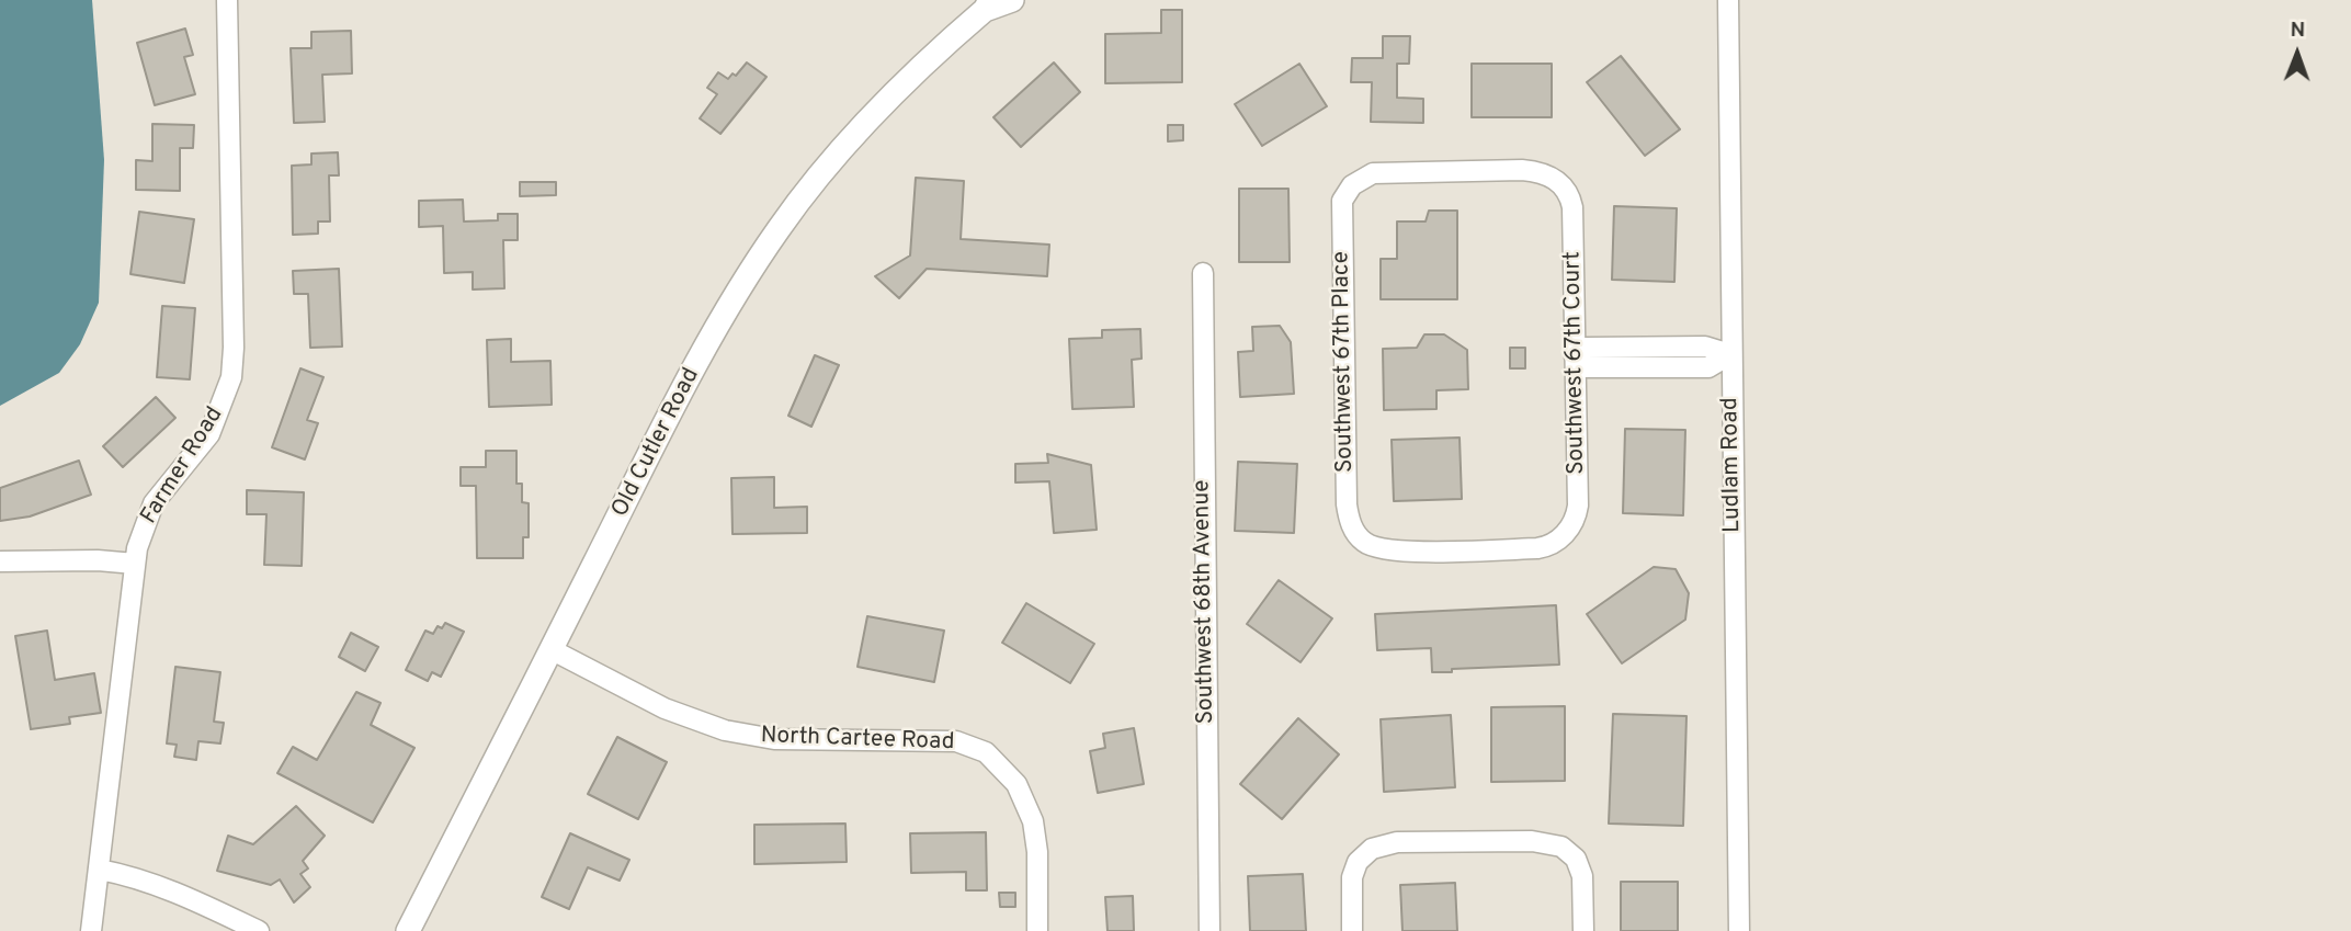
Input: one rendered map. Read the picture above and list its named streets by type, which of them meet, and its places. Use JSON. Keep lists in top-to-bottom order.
{
  "streets": {
    "main road": ["Old Cutler Road"],
    "street": [
      "Southwest 67th Place",
      "Southwest 67th Court",
      "Ludlam Road",
      "Farmer Road",
      "Southwest 68th Avenue",
      "North Cartee Road"
    ]
  },
  "crossings": [
    ["Southwest 67th Place", "Southwest 67th Court"],
    ["Old Cutler Road", "North Cartee Road"]
  ],
  "north": "top"
}
